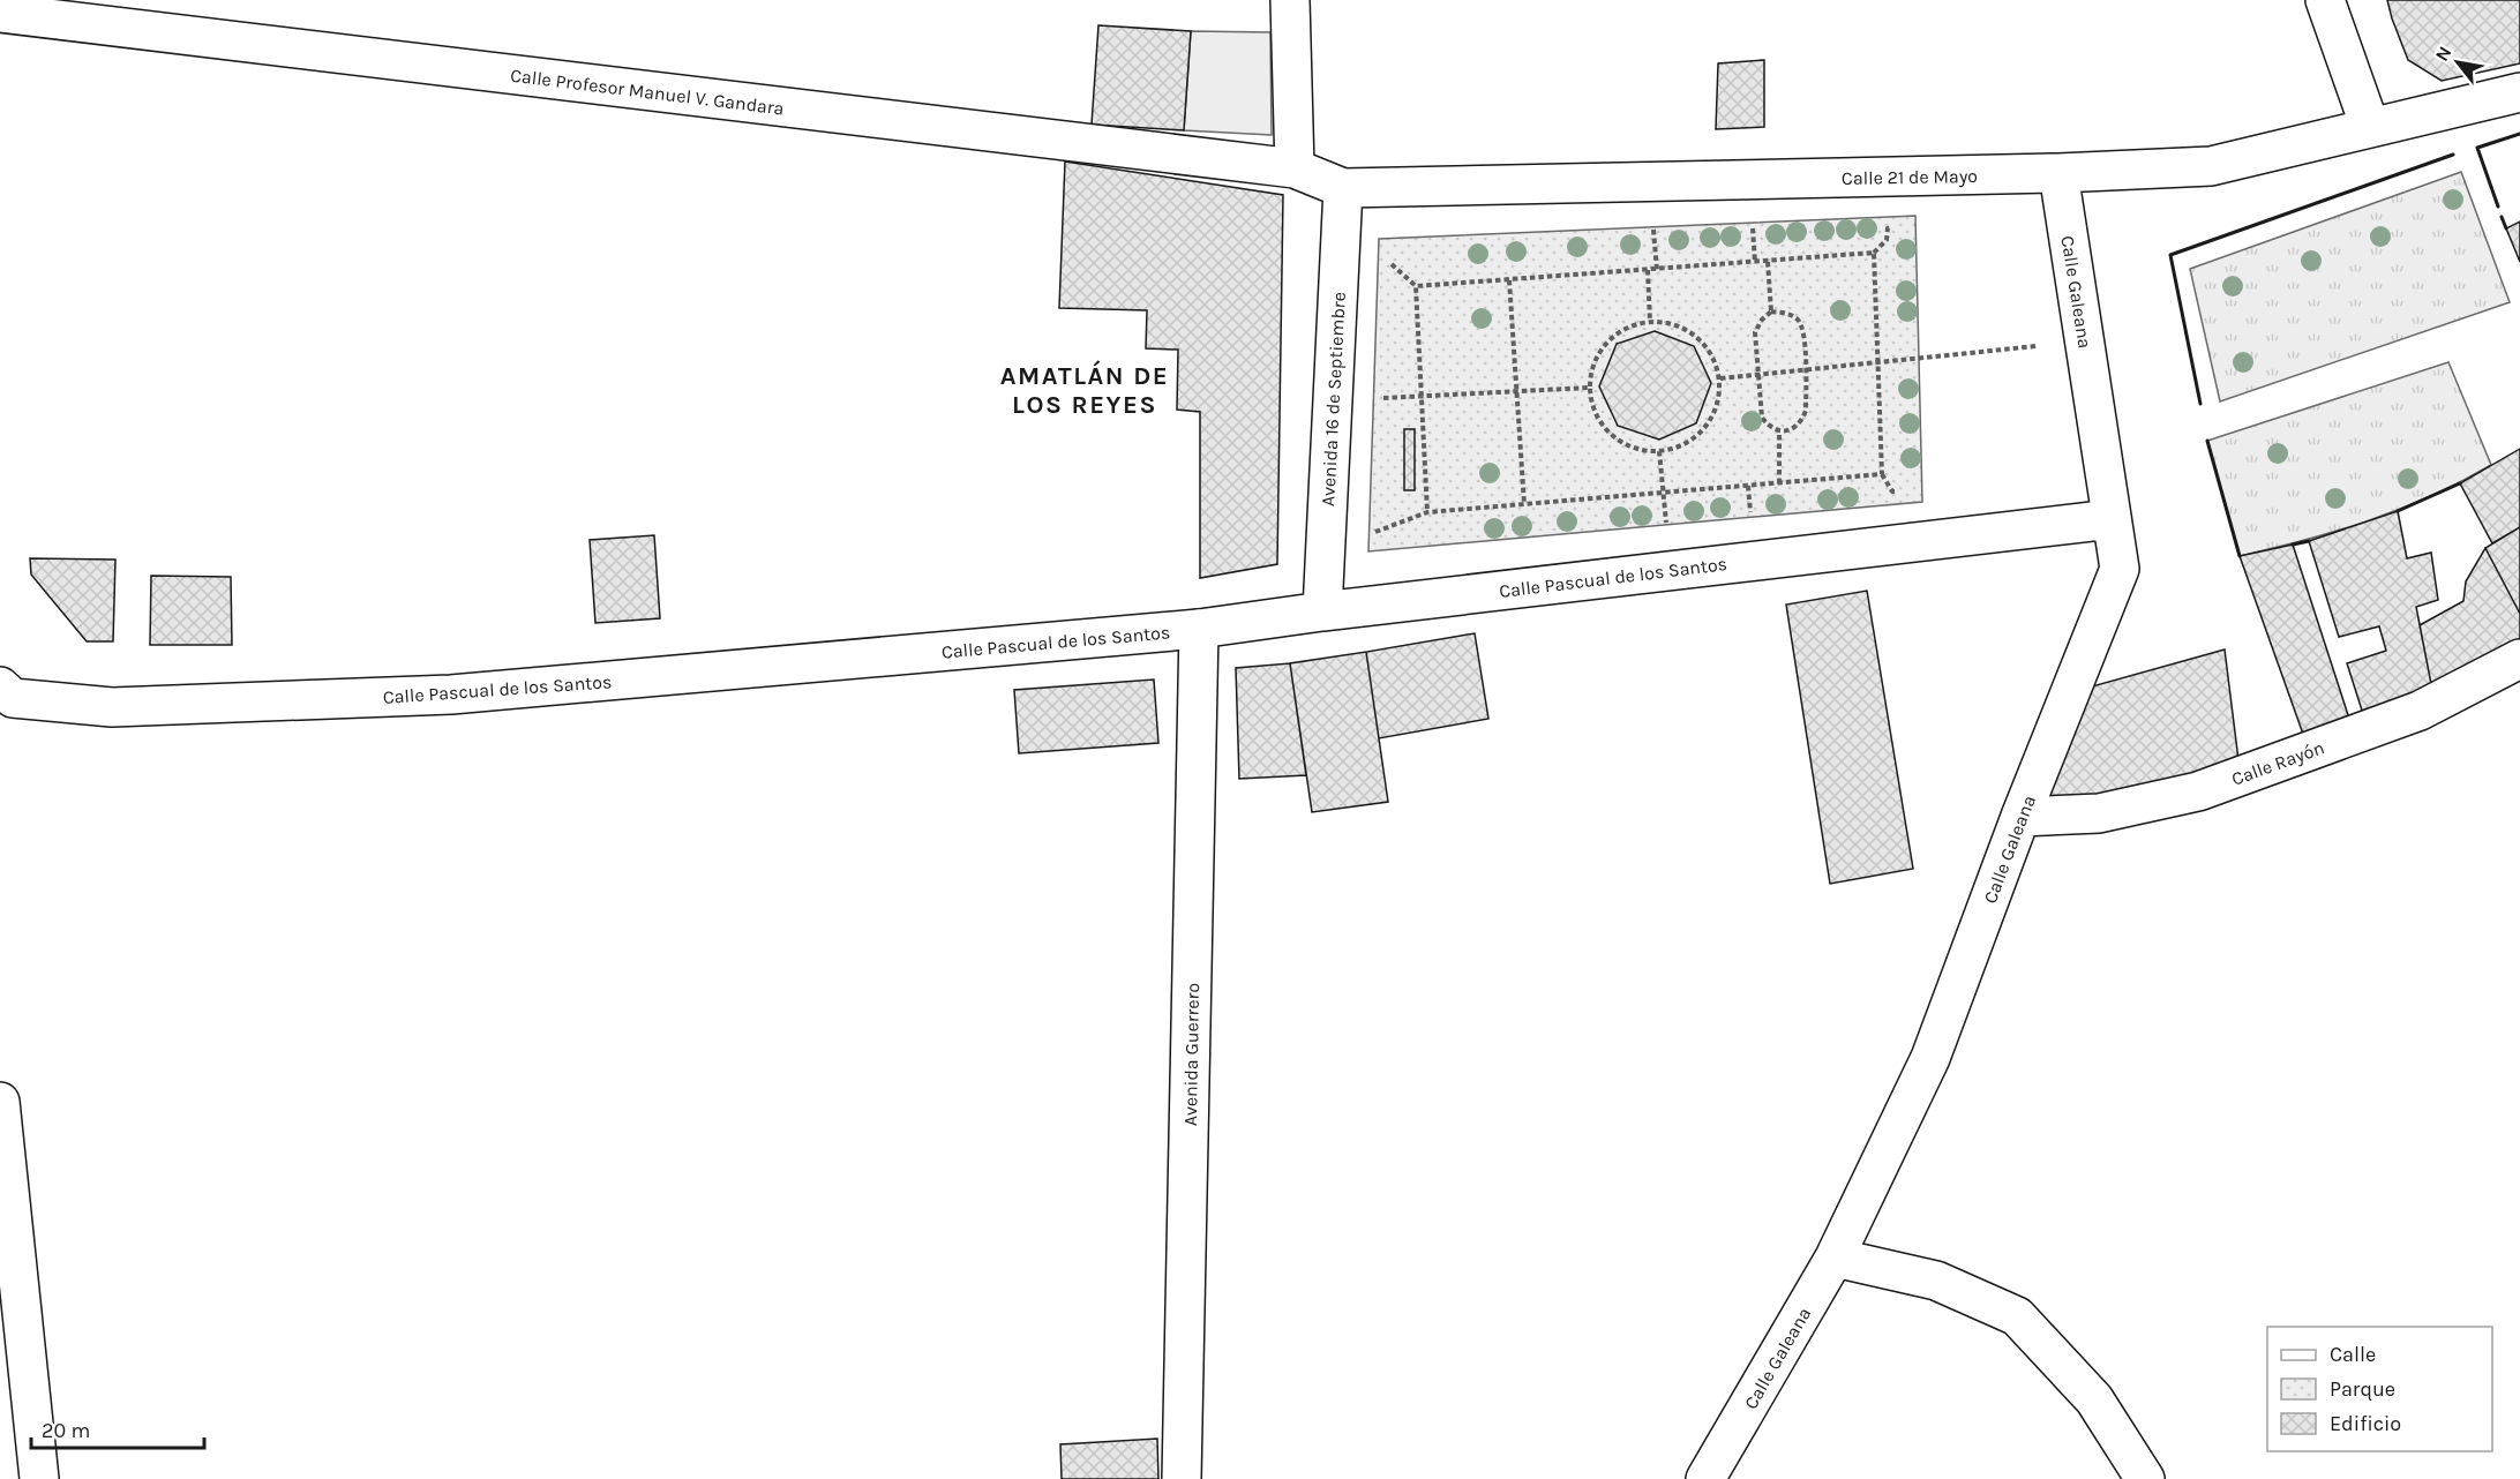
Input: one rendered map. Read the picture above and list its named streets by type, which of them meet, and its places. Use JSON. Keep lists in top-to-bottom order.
{
  "streets": {
    "street": [
      "Calle Profesor Manuel V. Gandara",
      "Calle 21 de Mayo",
      "Calle Galeana",
      "Avenida 16 de Septiembre",
      "Calle Pascual de los Santos",
      "Calle Rayón",
      "Avenida Guerrero"
    ]
  },
  "crossings": [
    ["Calle Profesor Manuel V. Gandara", "Calle 21 de Mayo"],
    ["Calle 21 de Mayo", "Calle Galeana"],
    ["Calle 21 de Mayo", "Avenida 16 de Septiembre"],
    ["Calle Galeana", "Calle Pascual de los Santos"],
    ["Calle Galeana", "Calle Rayón"],
    ["Avenida 16 de Septiembre", "Calle Pascual de los Santos"],
    ["Calle Pascual de los Santos", "Avenida Guerrero"]
  ],
  "districts": ["AMATLÁN DE LOS REYES"],
  "legend": ["Calle", "Parque", "Edificio"],
  "scale_bar": "20 m",
  "north": "top left"
}
